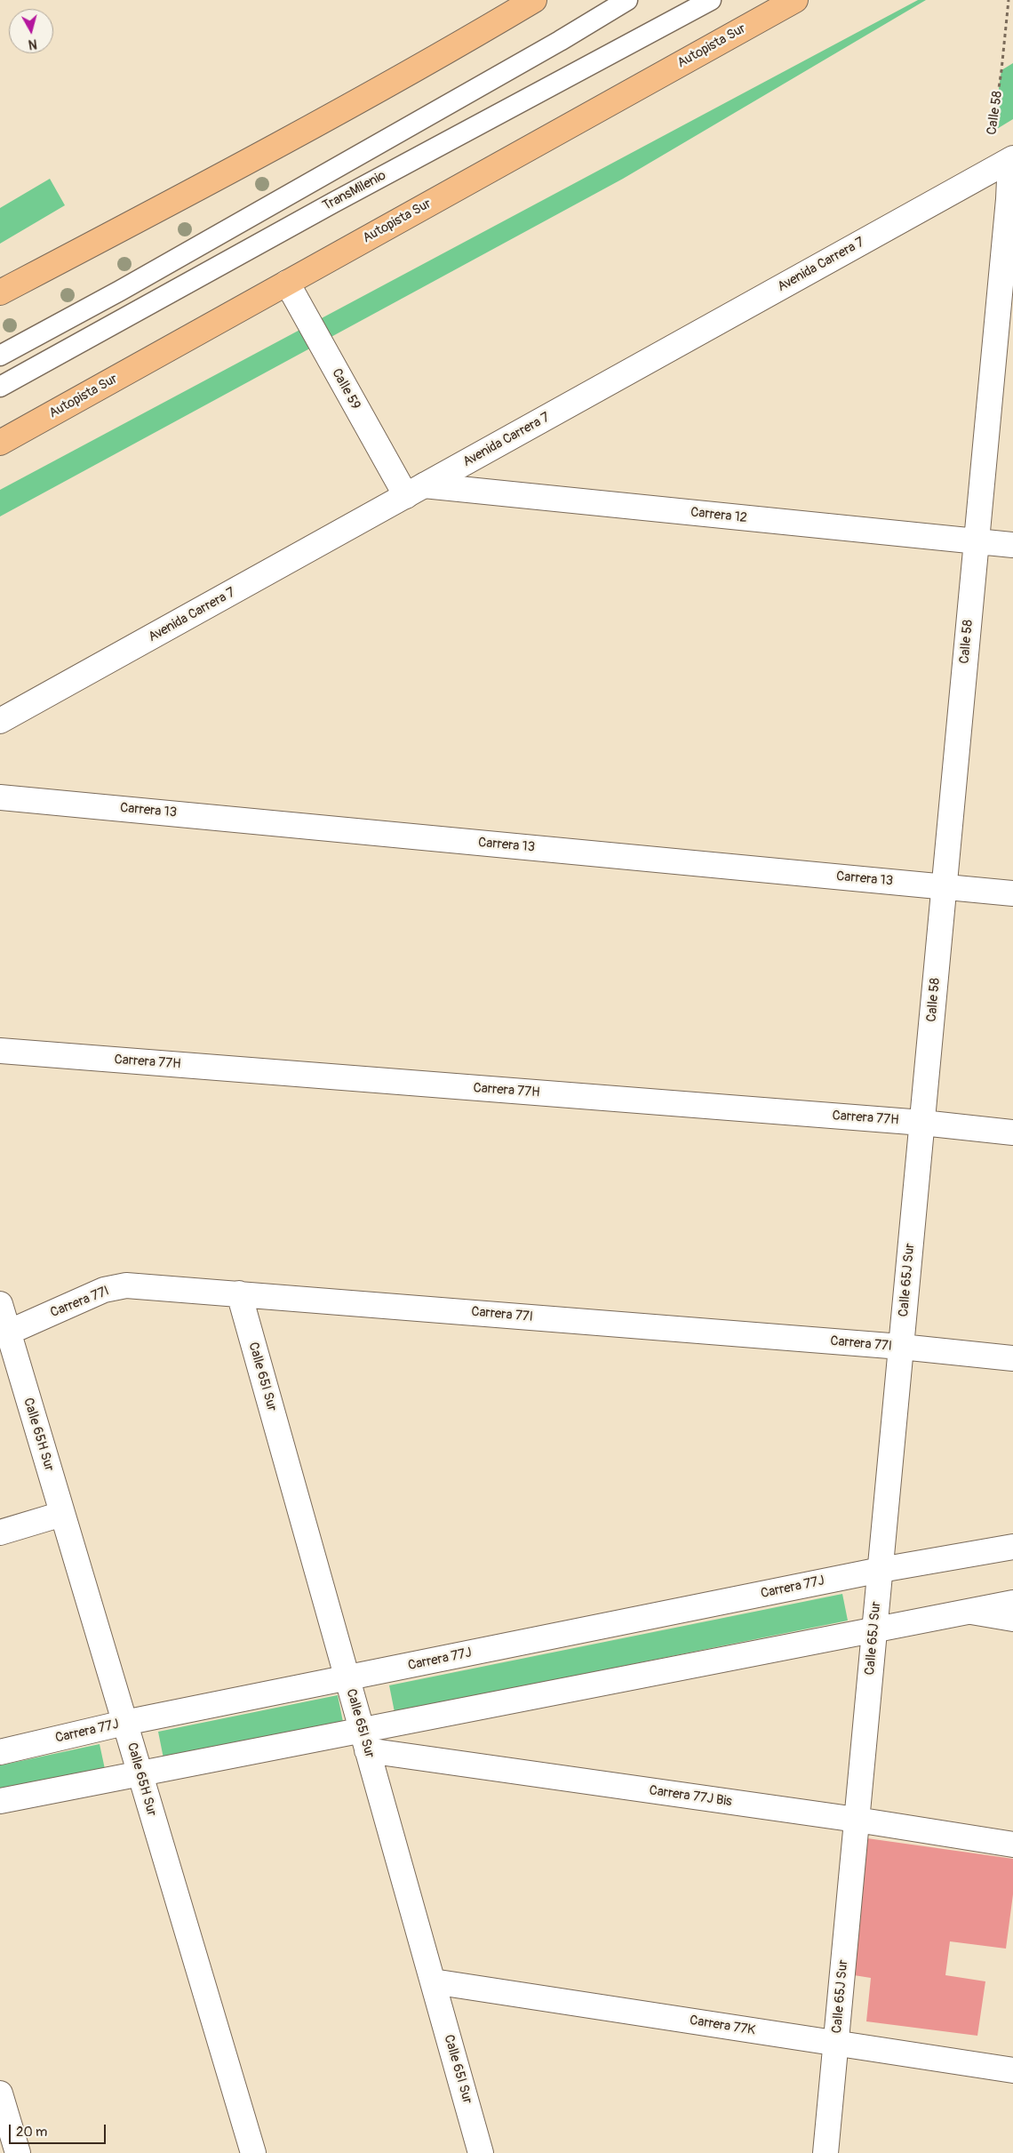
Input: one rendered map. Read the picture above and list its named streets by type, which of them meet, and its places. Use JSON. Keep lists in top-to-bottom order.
{
  "streets": {
    "highway": ["Autopista Sur"],
    "street": [
      "Calle 58",
      "Avenida Carrera 7",
      "Calle 59",
      "Carrera 12",
      "Carrera 13",
      "Carrera 77H",
      "Calle 65J Sur",
      "Carrera 77I",
      "Calle 65I Sur",
      "Calle 65H Sur",
      "Carrera 77J",
      "Carrera 77J Bis",
      "Carrera 77K"
    ],
    "lane": ["TransMilenio"]
  },
  "crossings": [
    ["Autopista Sur", "Calle 59"],
    ["Calle 58", "Avenida Carrera 7"],
    ["Calle 58", "Carrera 12"],
    ["Calle 58", "Carrera 13"],
    ["Calle 58", "Carrera 77H"],
    ["Calle 58", "Calle 65J Sur"],
    ["Avenida Carrera 7", "Calle 59"],
    ["Avenida Carrera 7", "Carrera 12"],
    ["Calle 59", "Carrera 12"],
    ["Carrera 77H", "Calle 65J Sur"],
    ["Calle 65J Sur", "Carrera 77I"],
    ["Calle 65J Sur", "Carrera 77J"],
    ["Calle 65J Sur", "Carrera 77J Bis"],
    ["Calle 65J Sur", "Carrera 77K"],
    ["Carrera 77I", "Calle 65I Sur"],
    ["Carrera 77I", "Calle 65H Sur"],
    ["Calle 65I Sur", "Carrera 77J"],
    ["Calle 65I Sur", "Carrera 77J Bis"],
    ["Calle 65I Sur", "Carrera 77K"],
    ["Calle 65H Sur", "Carrera 77J"]
  ],
  "scale_bar": "20 m",
  "north": "bottom"
}
